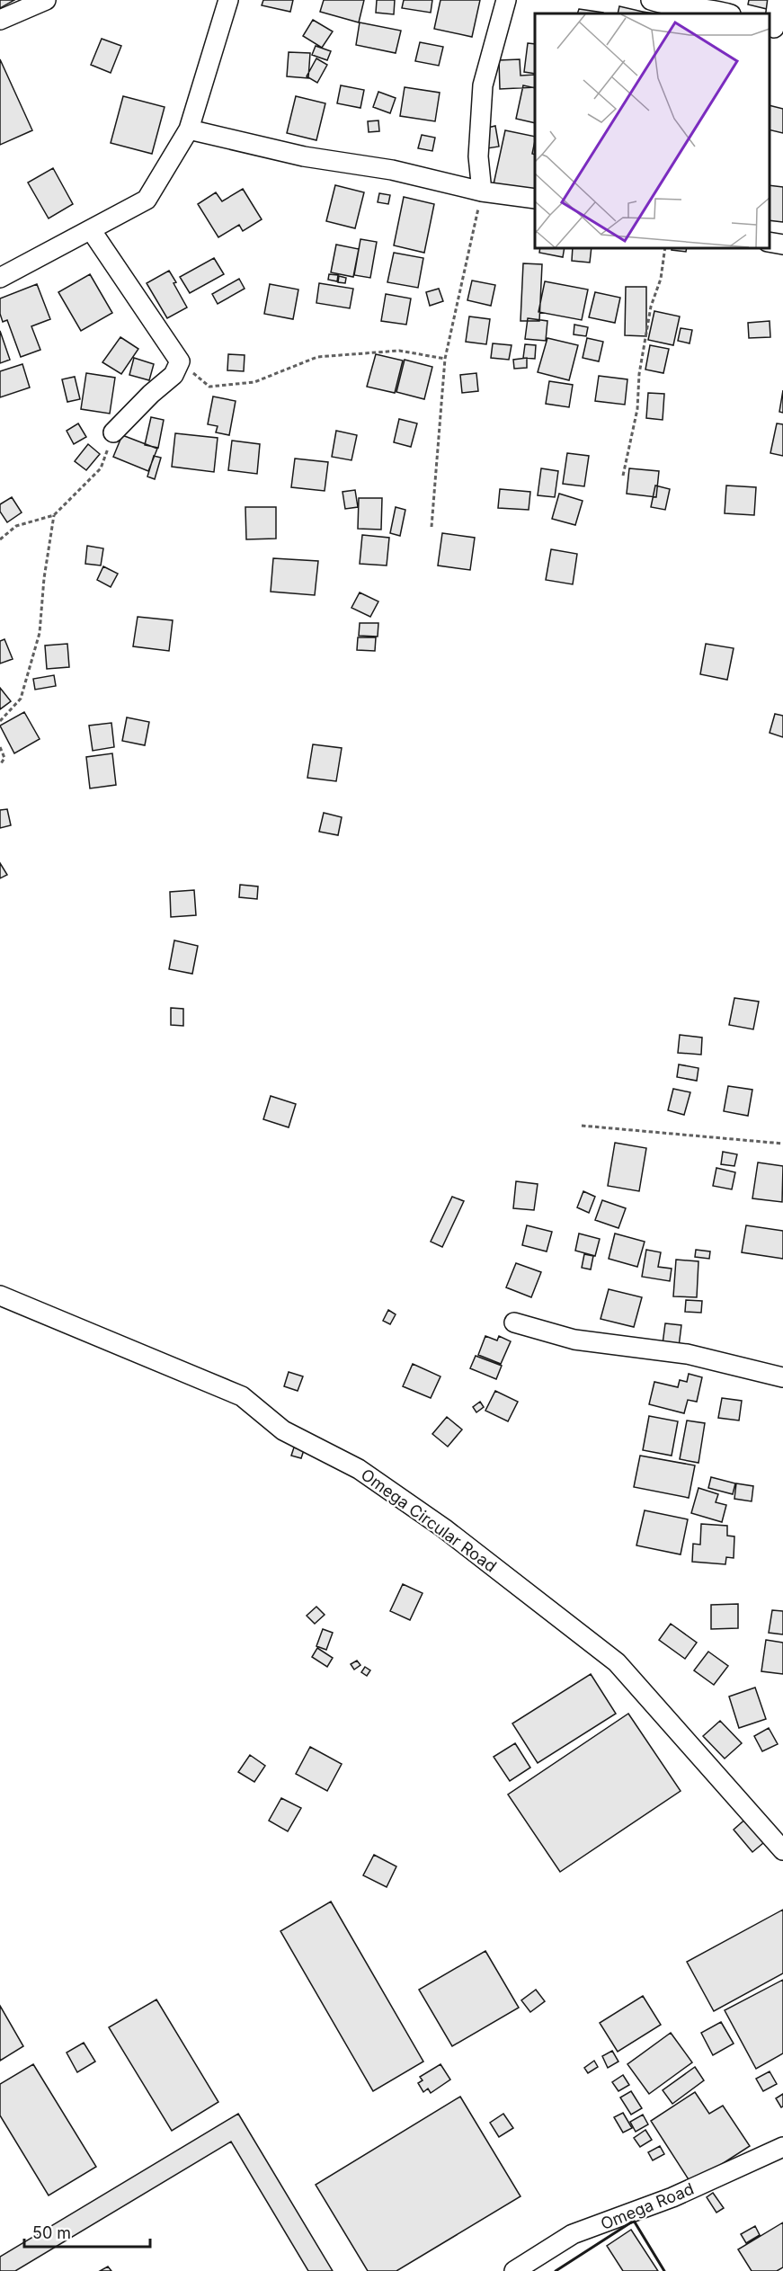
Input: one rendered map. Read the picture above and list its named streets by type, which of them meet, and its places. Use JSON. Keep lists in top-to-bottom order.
{
  "streets": {
    "street": ["Omega Circular Road", "Omega Road"]
  },
  "scale_bar": "50 m"
}
